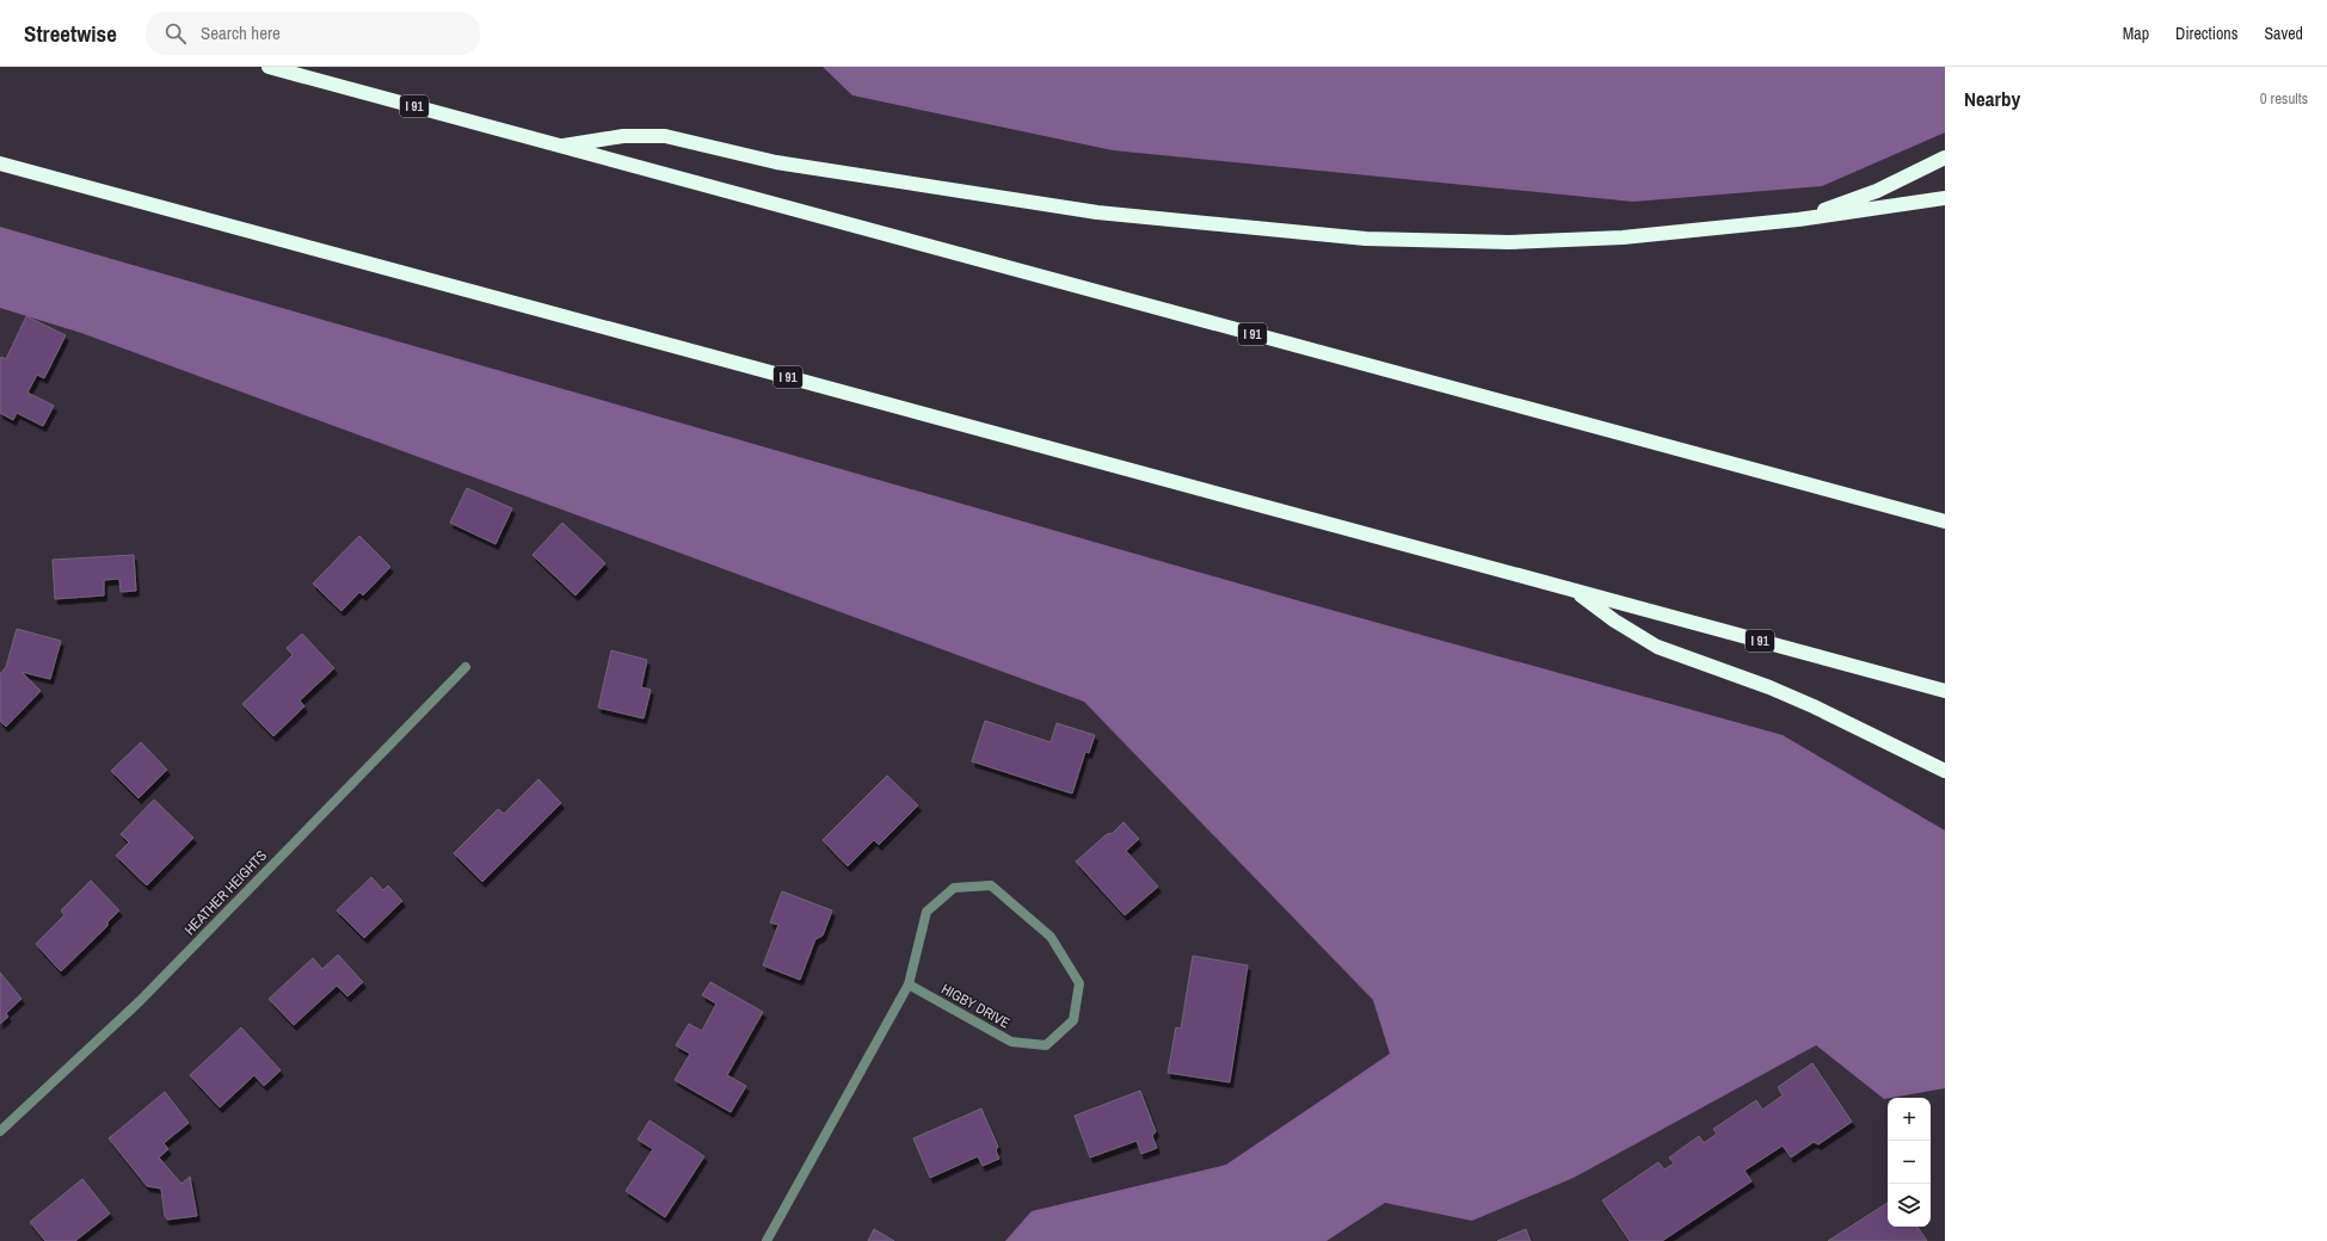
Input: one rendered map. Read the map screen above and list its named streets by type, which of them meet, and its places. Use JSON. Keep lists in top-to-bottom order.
{
  "streets": {
    "highway": ["I 91"],
    "street": ["HEATHER HEIGHTS", "HIGBY DRIVE"]
  },
  "page": {
    "header": "Streetwise",
    "search": "Search here",
    "nav": ["Map", "Directions", "Saved"],
    "heading": ["Nearby", "0 results"],
    "map_buttons": ["+", "−"]
  }
}
